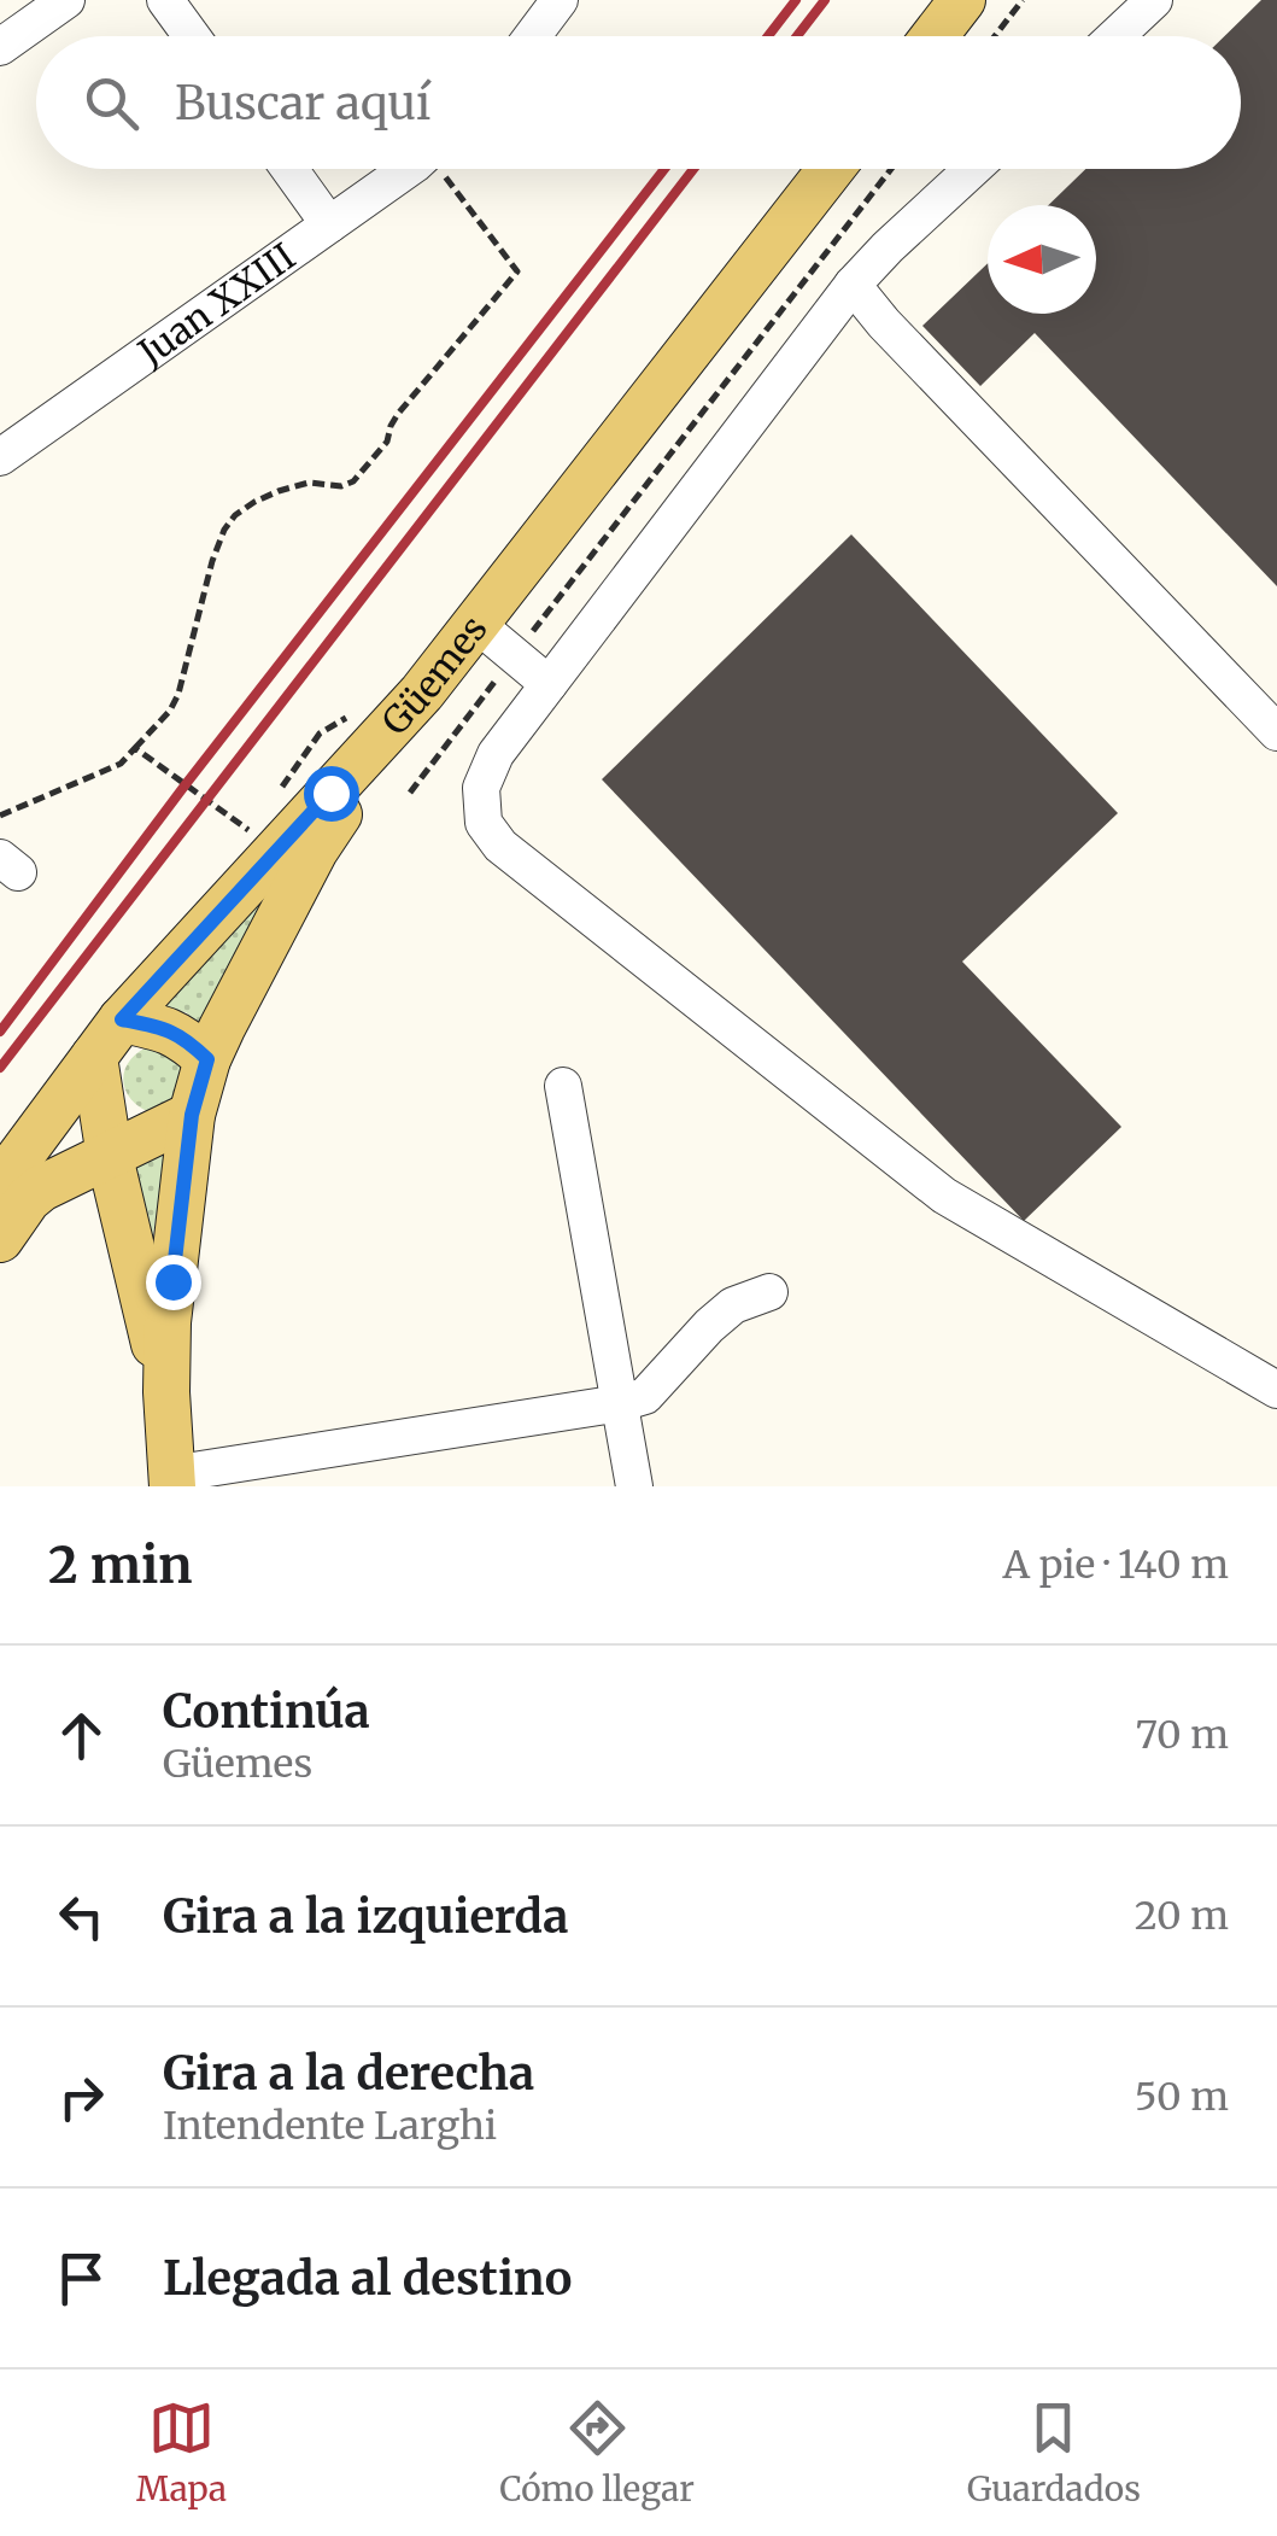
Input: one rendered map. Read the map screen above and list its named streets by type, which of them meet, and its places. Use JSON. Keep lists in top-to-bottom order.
{
  "streets": {
    "main road": ["Güemes"],
    "street": ["Juan XXIII"]
  },
  "north": "left",
  "page": {
    "search": "Buscar aquí",
    "heading": ["2 min", "A pie · 140 m"],
    "list": [
      ["Continúa", "Güemes", "70 m"],
      ["Gira a la izquierda", "20 m"],
      ["Gira a la derecha", "Intendente Larghi", "50 m"],
      "Llegada al destino"
    ],
    "nav": ["Mapa", "Cómo llegar", "Guardados"]
  }
}
